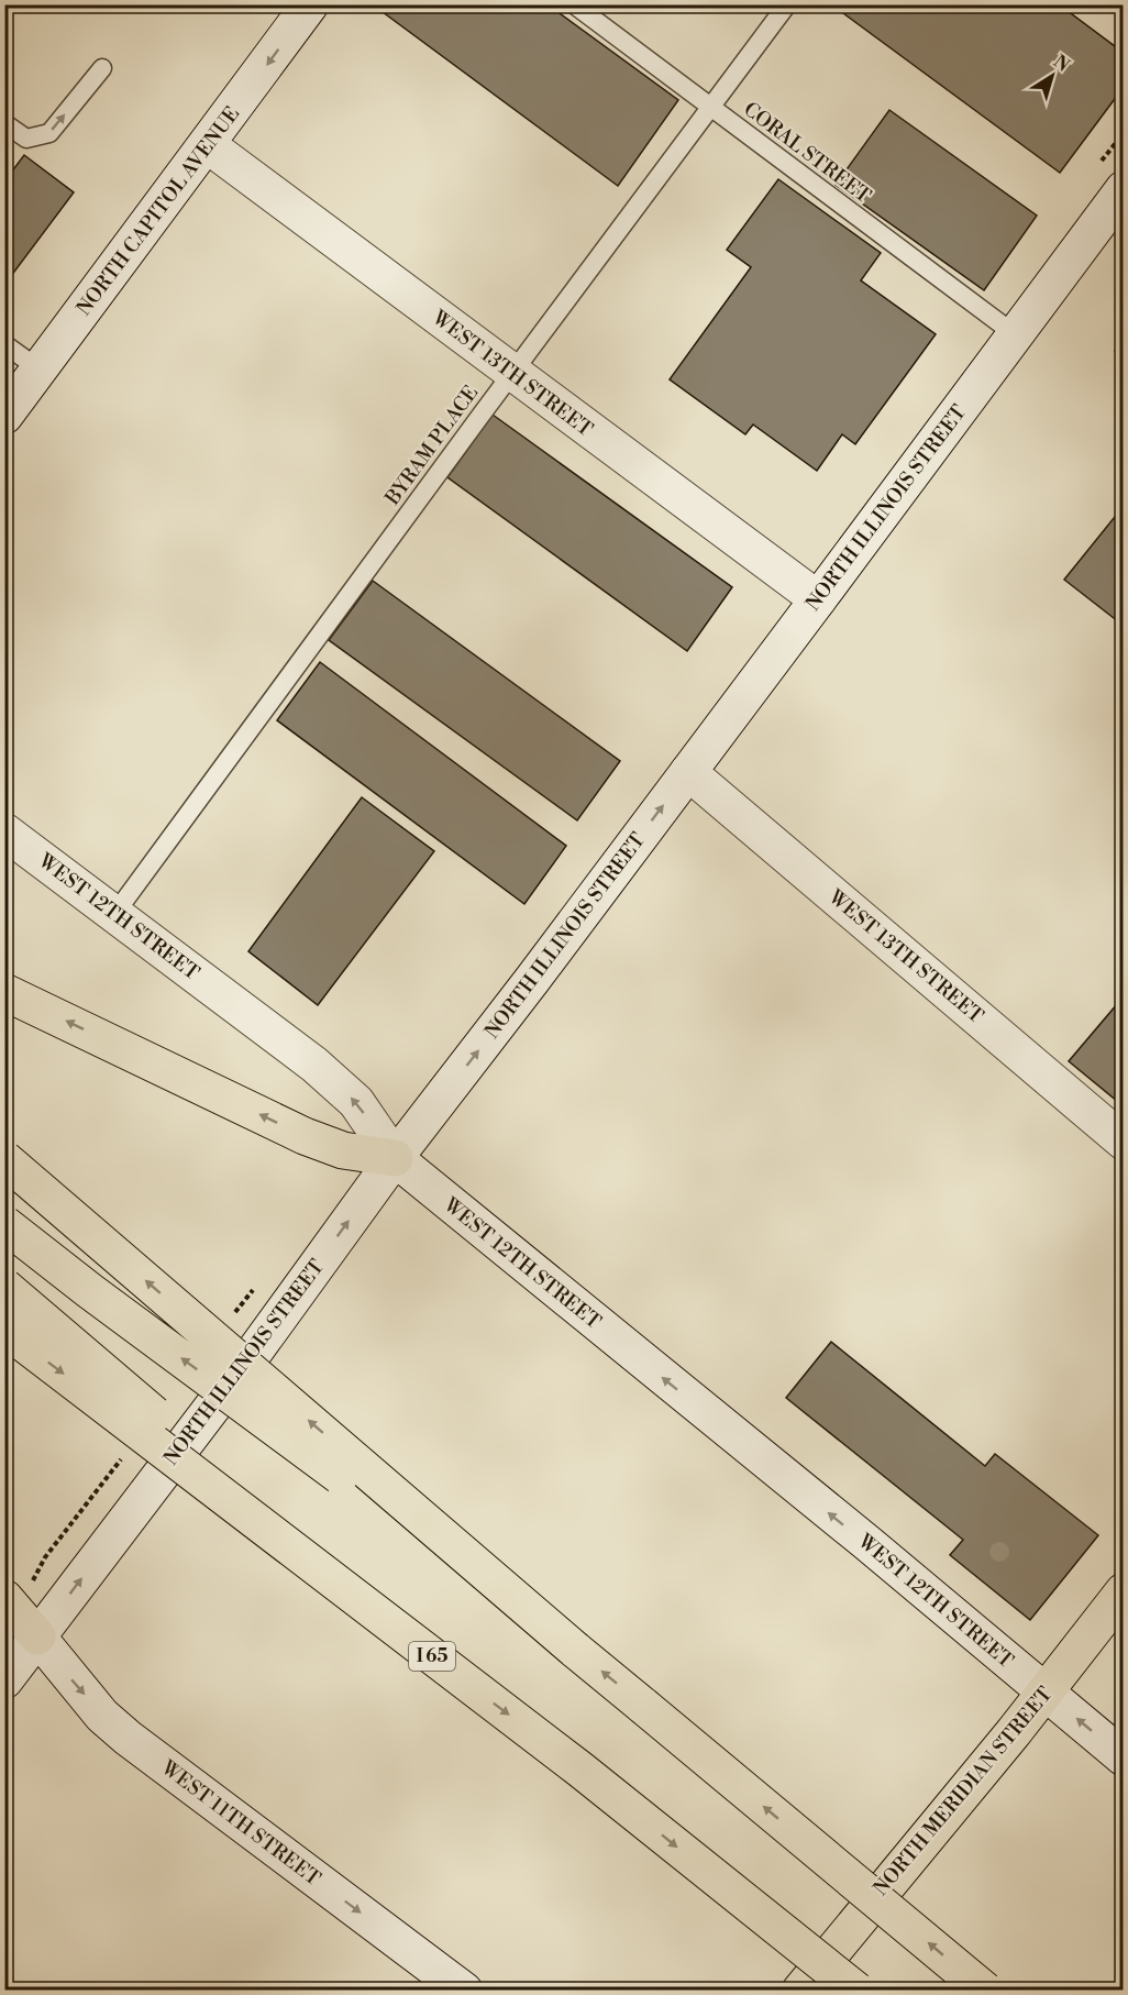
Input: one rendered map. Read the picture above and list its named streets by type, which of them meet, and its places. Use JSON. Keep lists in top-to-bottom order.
{
  "streets": {
    "main road": ["I 65", "NORTH MERIDIAN STREET"],
    "street": [
      "NORTH CAPITOL AVENUE",
      "WEST 13TH STREET",
      "NORTH ILLINOIS STREET",
      "WEST 12TH STREET",
      "WEST 11TH STREET"
    ],
    "lane": ["CORAL STREET", "BYRAM PLACE"]
  },
  "crossings": [
    ["CORAL STREET", "BYRAM PLACE"],
    ["CORAL STREET", "NORTH ILLINOIS STREET"],
    ["NORTH CAPITOL AVENUE", "WEST 13TH STREET"],
    ["WEST 13TH STREET", "BYRAM PLACE"],
    ["WEST 13TH STREET", "NORTH ILLINOIS STREET"],
    ["BYRAM PLACE", "WEST 12TH STREET"],
    ["NORTH ILLINOIS STREET", "WEST 12TH STREET"],
    ["NORTH ILLINOIS STREET", "WEST 11TH STREET"],
    ["WEST 12TH STREET", "NORTH MERIDIAN STREET"]
  ],
  "one_way": ["NORTH ILLINOIS STREET", "WEST 12TH STREET", "WEST 11TH STREET"],
  "north": "top right"
}
